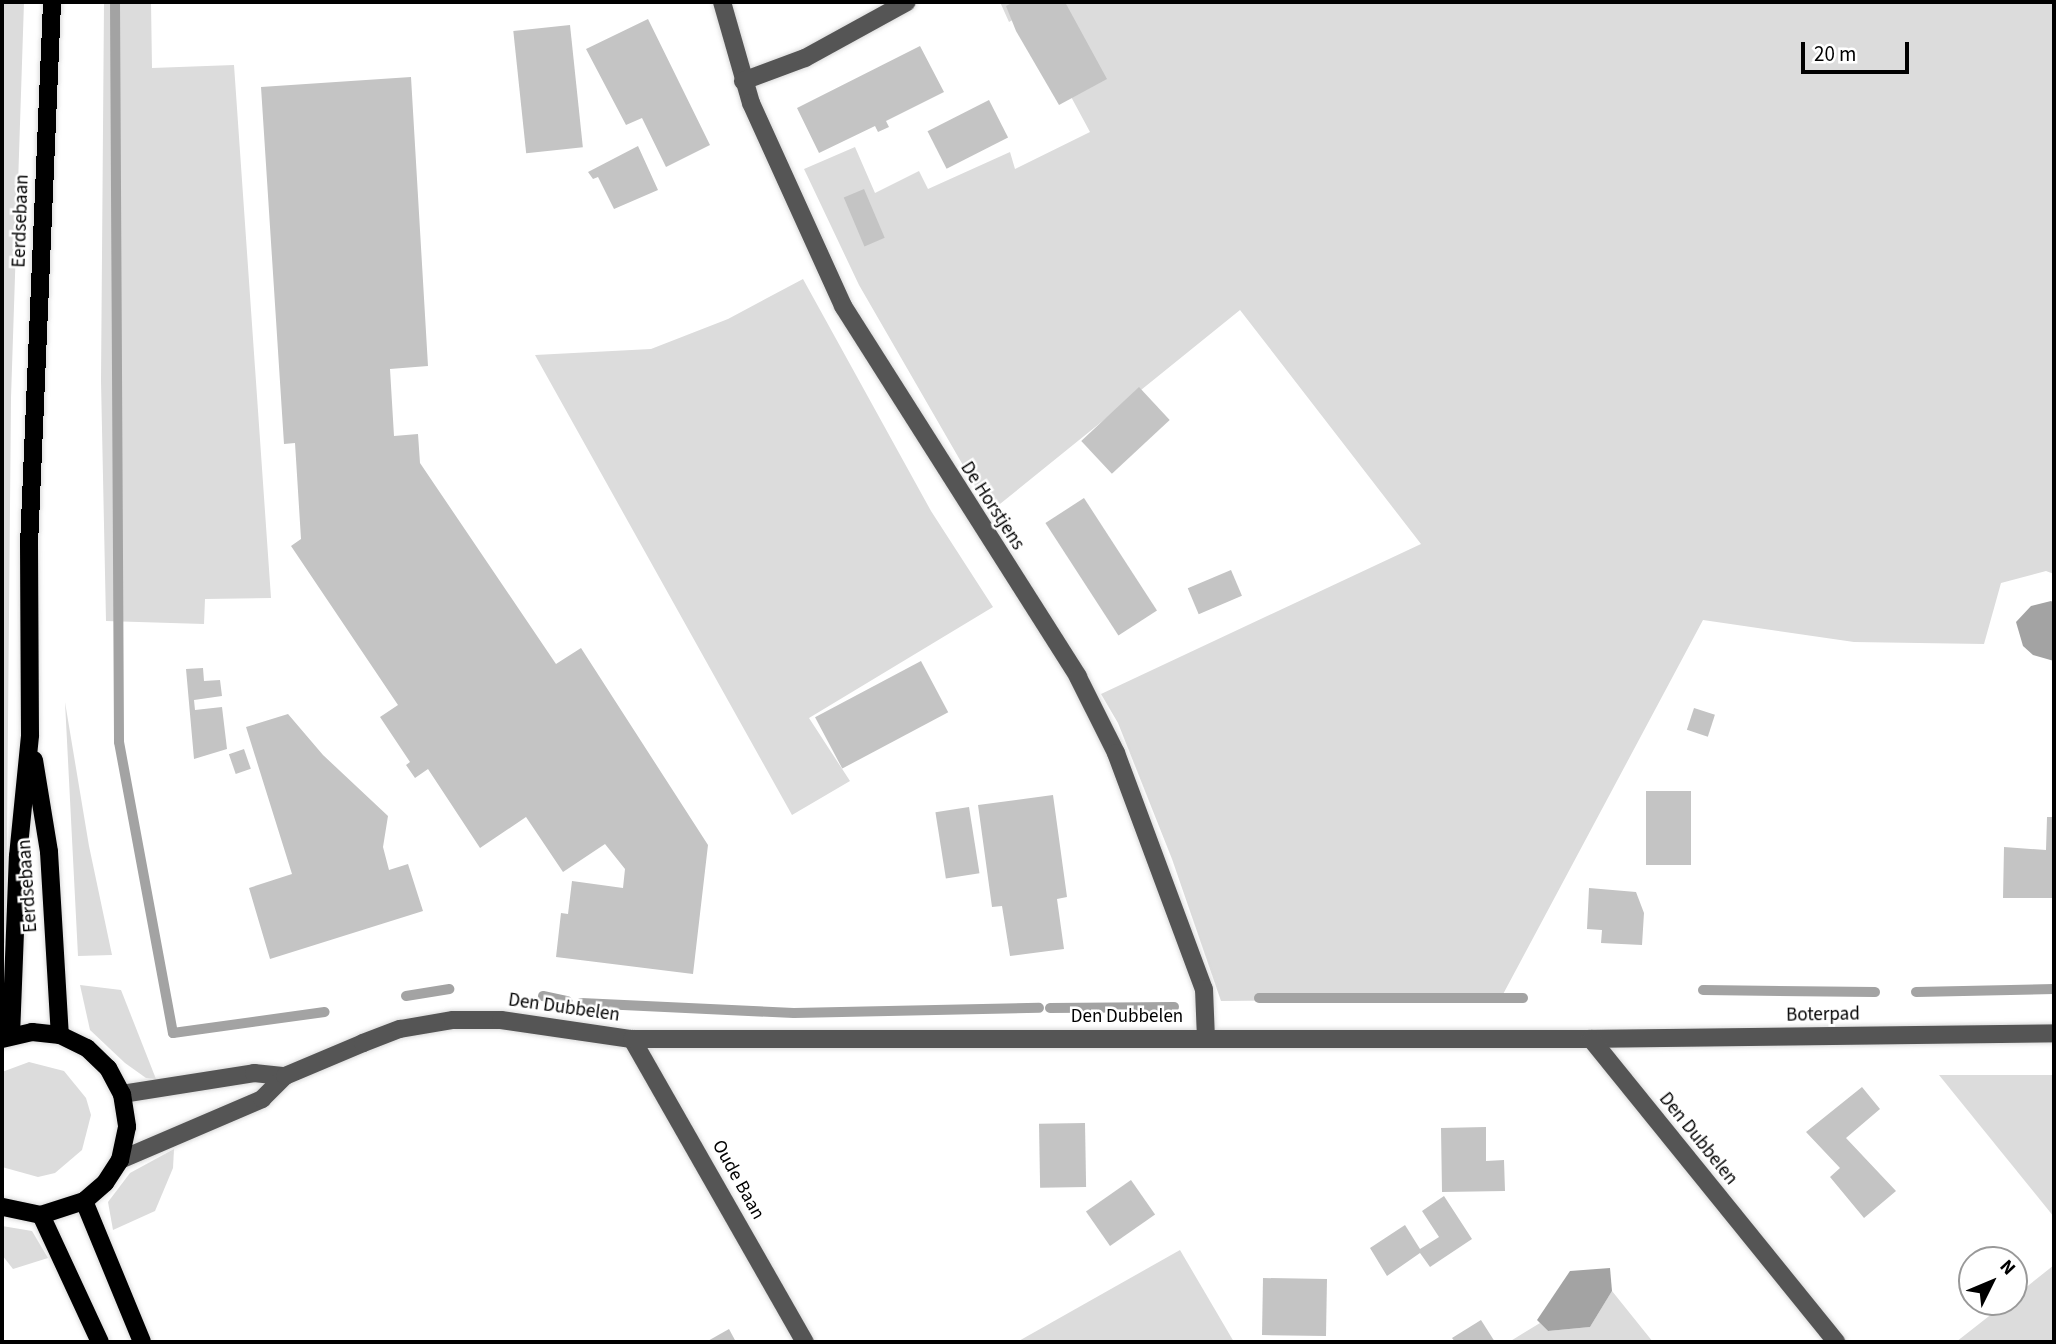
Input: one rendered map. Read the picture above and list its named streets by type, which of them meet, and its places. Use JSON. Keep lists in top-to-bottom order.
{
  "streets": {
    "main road": ["Eerdsebaan"],
    "street": [
      "De Horstjens",
      "Den Dubbelen",
      "Boterpad",
      "Oude Baan"
    ]
  },
  "crossings": [
    ["De Horstjens", "Den Dubbelen"],
    ["Den Dubbelen", "Boterpad"],
    ["Den Dubbelen", "Oude Baan"]
  ],
  "scale_bar": "20 m",
  "north": "top right"
}
